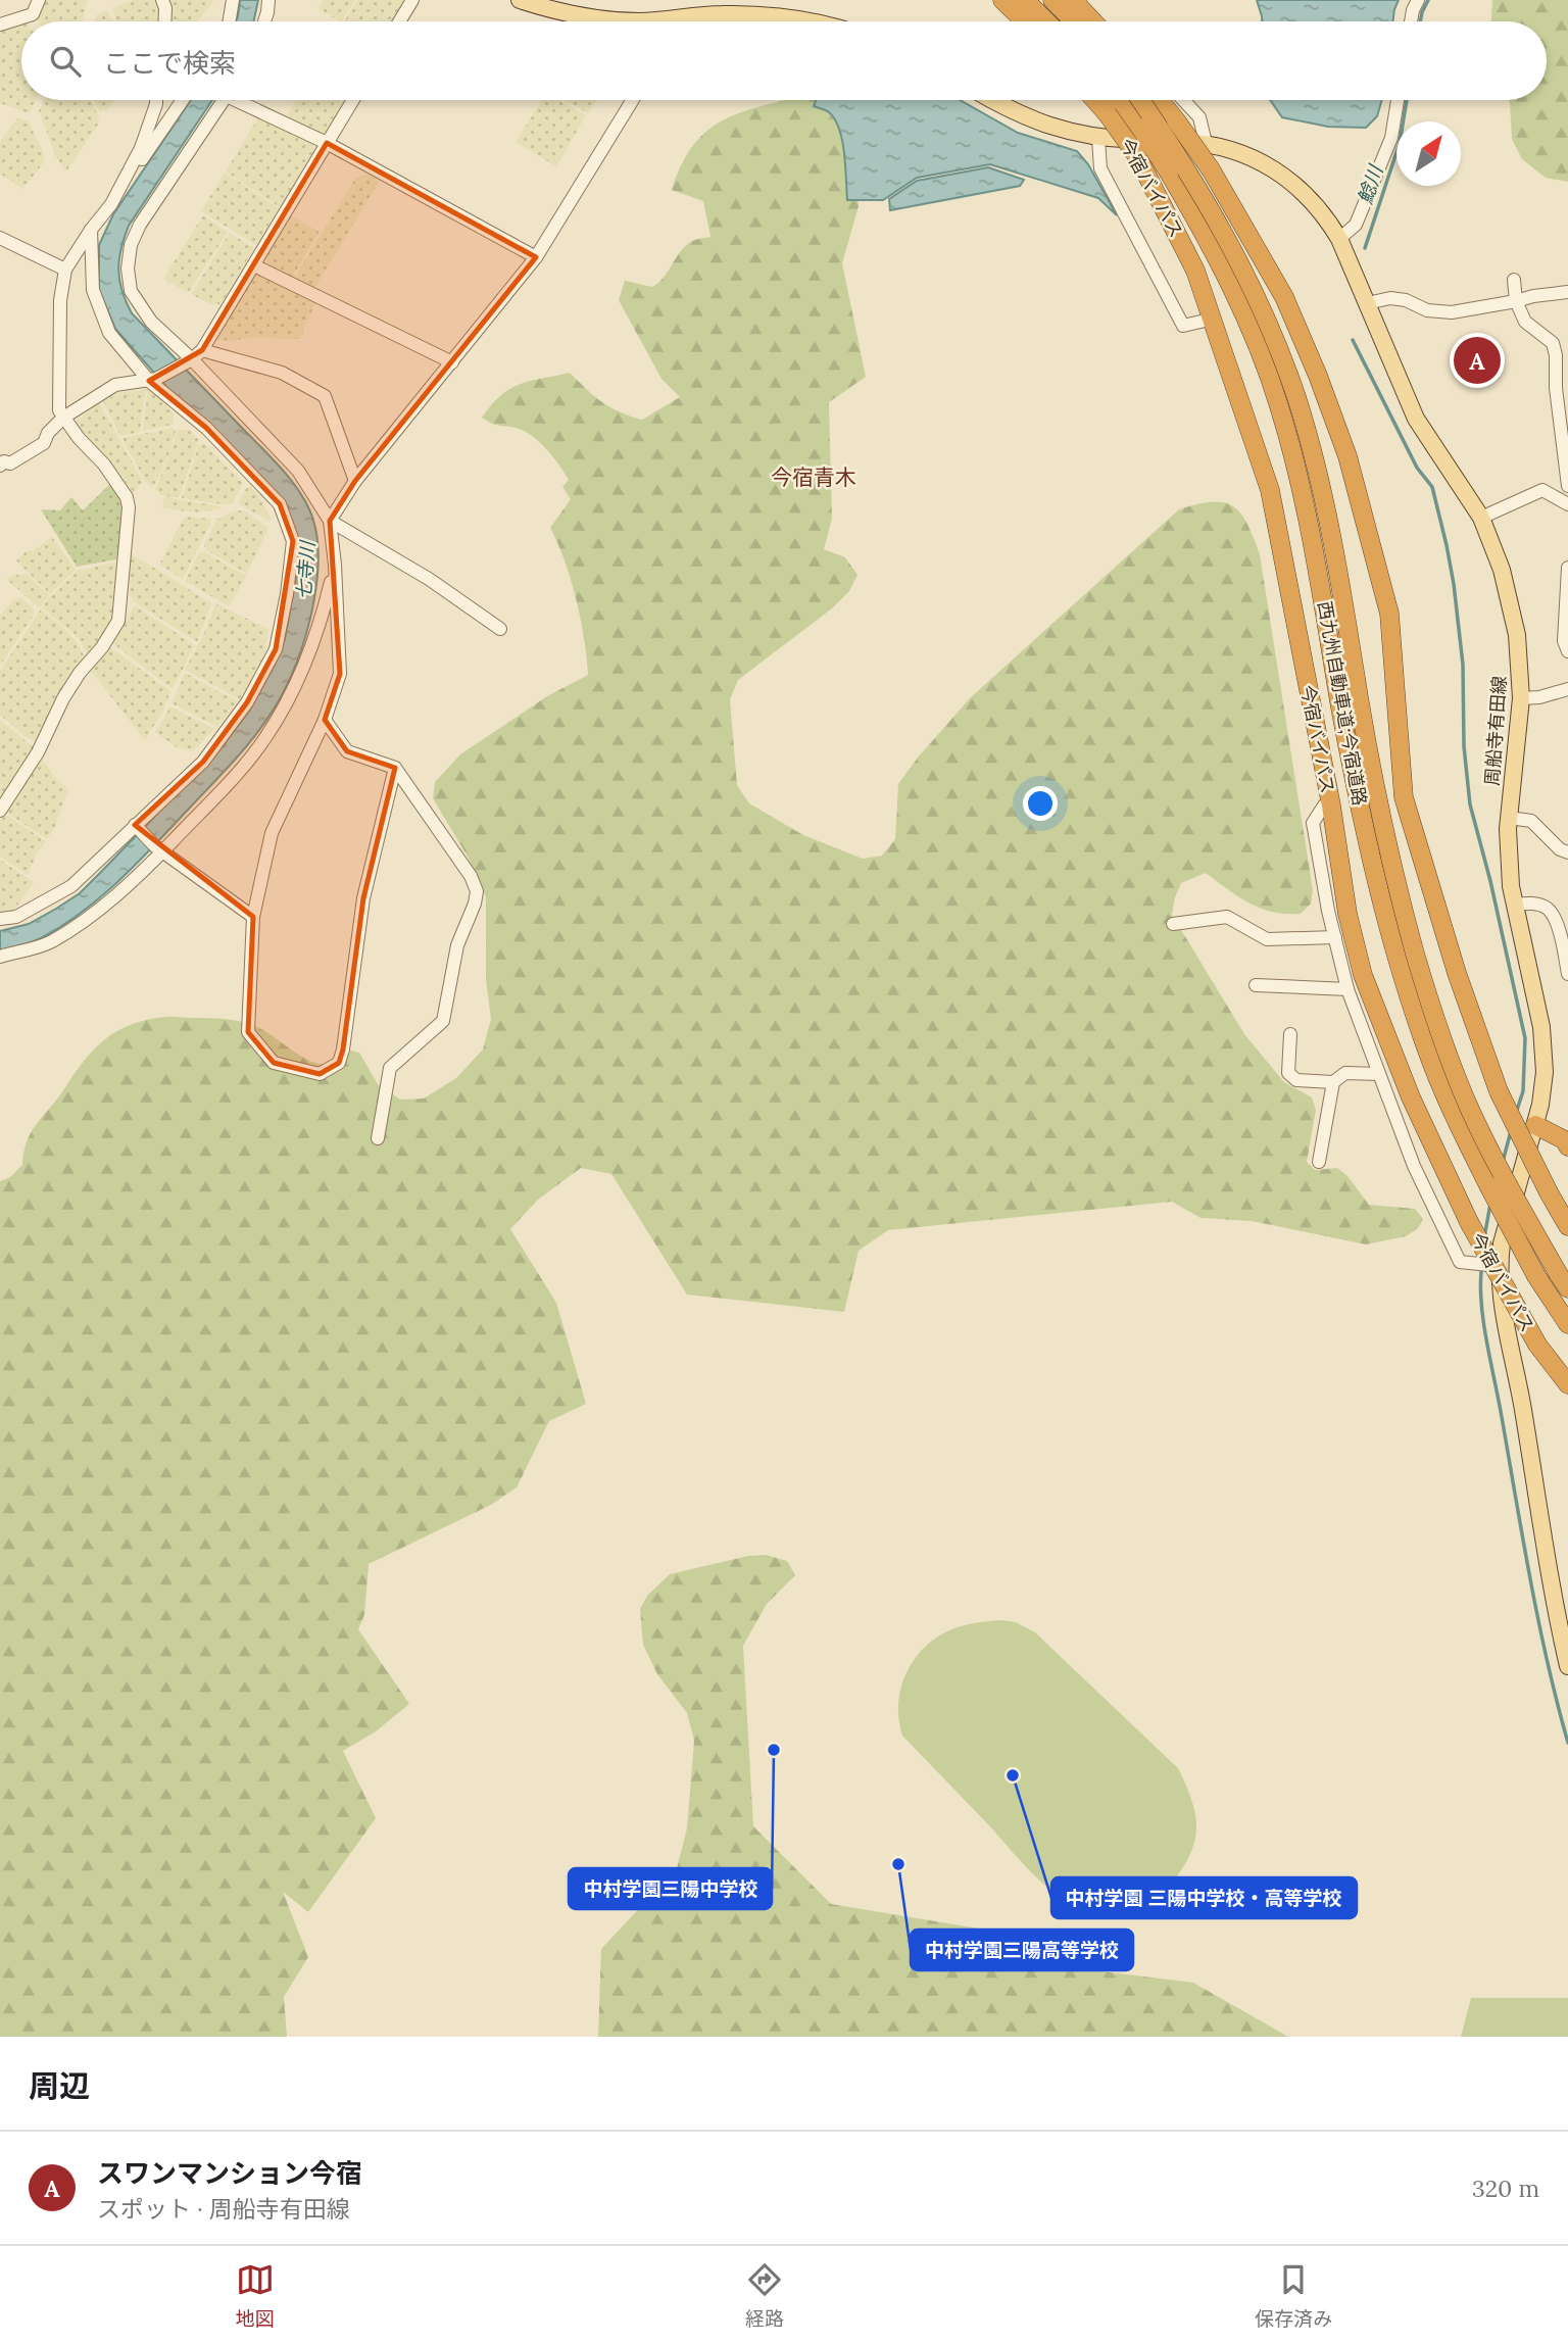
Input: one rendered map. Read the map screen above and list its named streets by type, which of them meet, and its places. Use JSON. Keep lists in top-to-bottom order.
{
  "streets": {
    "highway": ["今宿バイパス", "西九州自動車道;今宿道路"],
    "main road": ["周船寺有田線"]
  },
  "districts": ["今宿青木"],
  "water": ["鯰川", "七寺川"],
  "places": ["中村学園三陽中学校", "中村学園 三陽中学校・高等学校", "中村学園三陽高等学校"],
  "north": "top right",
  "page": {
    "search": "ここで検索",
    "pins": "A",
    "heading": "周辺",
    "list": [
      {
        "mark": "A",
        "name": "スワンマンション今宿",
        "note": "スポット · 周船寺有田線",
        "value": "320 m"
      }
    ],
    "nav": ["地図", "経路", "保存済み"]
  }
}
